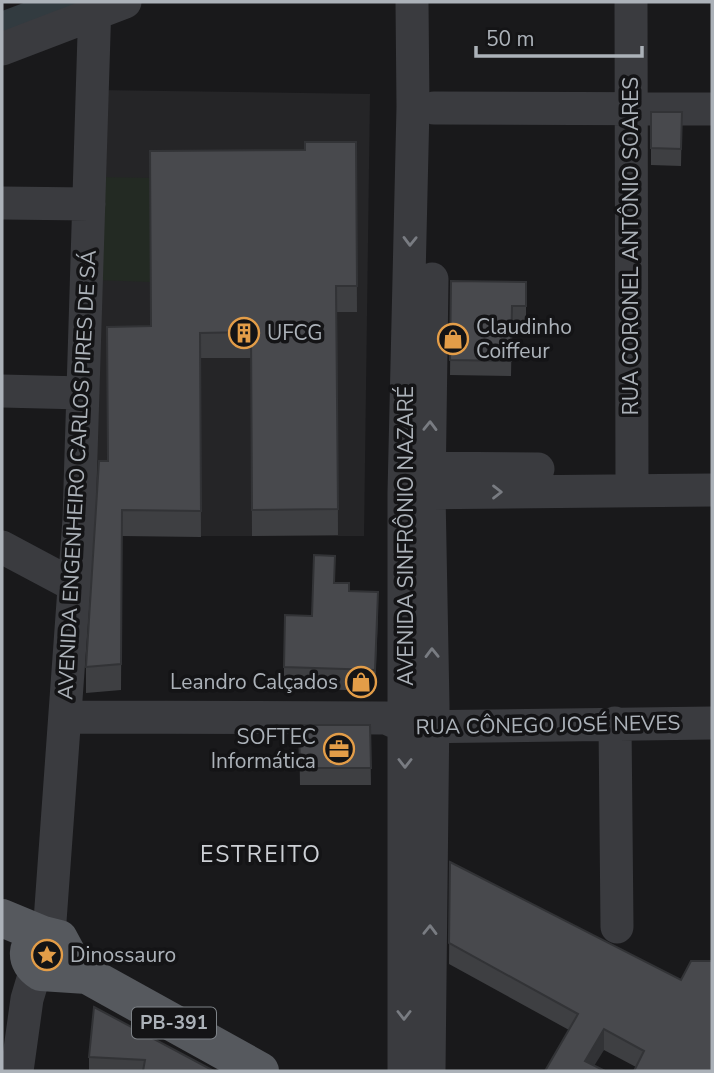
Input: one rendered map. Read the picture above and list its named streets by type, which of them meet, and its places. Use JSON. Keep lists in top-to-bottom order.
{
  "streets": {
    "main road": ["PB-391"],
    "street": [
      "RUA CORONEL ANTÔNIO SOARES",
      "AVENIDA ENGENHEIRO CARLOS PIRES DE SÁ",
      "AVENIDA SINFRÔNIO NAZARÉ",
      "RUA CÔNEGO JOSÉ NEVES"
    ]
  },
  "crossings": [
    ["AVENIDA ENGENHEIRO CARLOS PIRES DE SÁ", "RUA CÔNEGO JOSÉ NEVES"],
    ["AVENIDA ENGENHEIRO CARLOS PIRES DE SÁ", "PB-391"],
    ["AVENIDA SINFRÔNIO NAZARÉ", "RUA CÔNEGO JOSÉ NEVES"]
  ],
  "districts": ["ESTREITO"],
  "places": {
    "building": ["UFCG"],
    "shop": ["Claudinho Coiffeur", "Leandro Calçados"],
    "office": ["SOFTEC Informática"],
    "place": ["Dinossauro"]
  },
  "scale_bar": "50 m"
}
